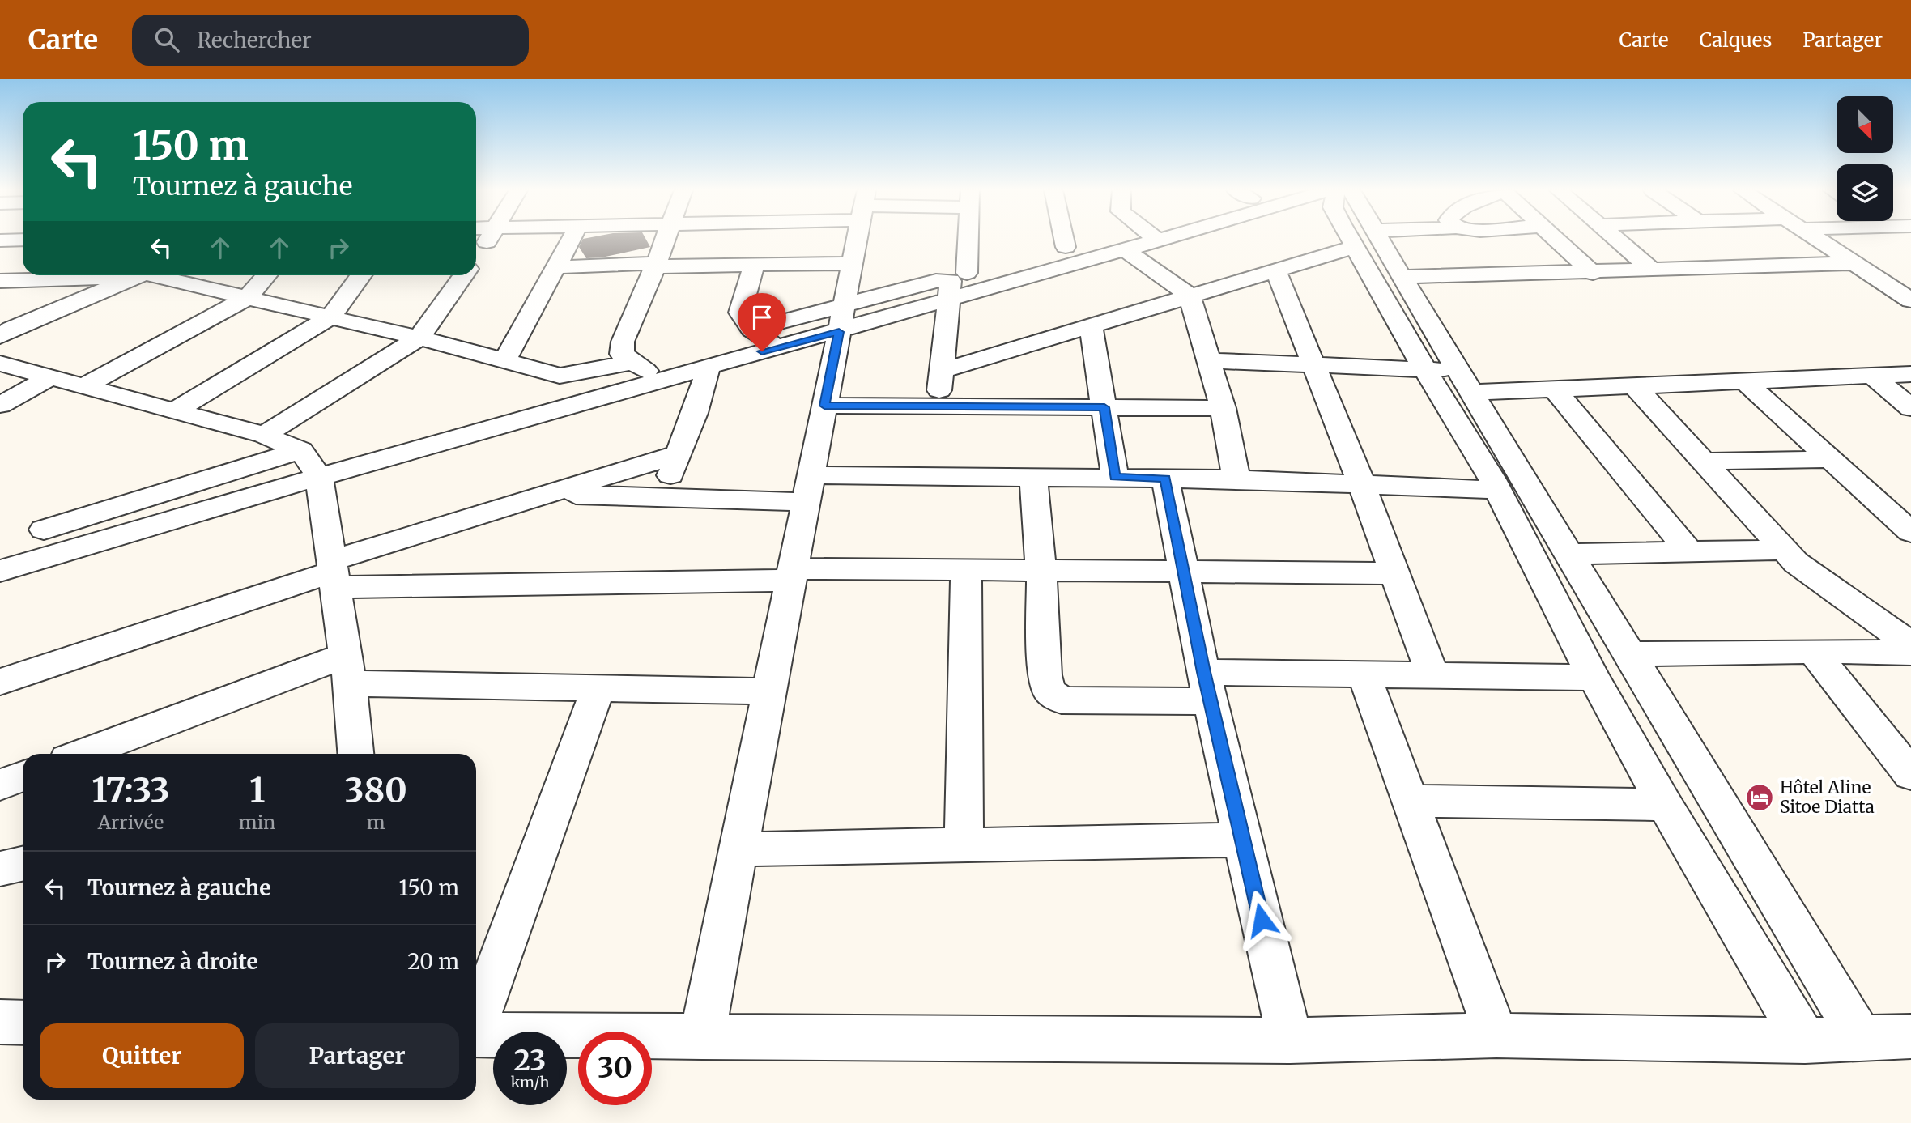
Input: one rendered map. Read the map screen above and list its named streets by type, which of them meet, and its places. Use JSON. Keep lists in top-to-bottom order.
{
  "places": {
    "hotel": ["Hôtel Aline Sitoe Diatta"]
  },
  "north": "bottom right",
  "page": {
    "header": "Carte",
    "search": "Rechercher",
    "nav": ["Carte", "Calques", "Partager"],
    "turn": ["150 m", "Tournez à gauche"],
    "eta": [
      "17:33",
      "Arrivée",
      "1",
      "min",
      "380",
      "m"
    ],
    "list": [
      {
        "name": "Tournez à gauche",
        "value": "150 m"
      },
      {
        "name": "Tournez à droite",
        "value": "20 m"
      }
    ],
    "buttons": ["Quitter", "Partager"],
    "speed": "23 km/h",
    "limit": "30"
  }
}
